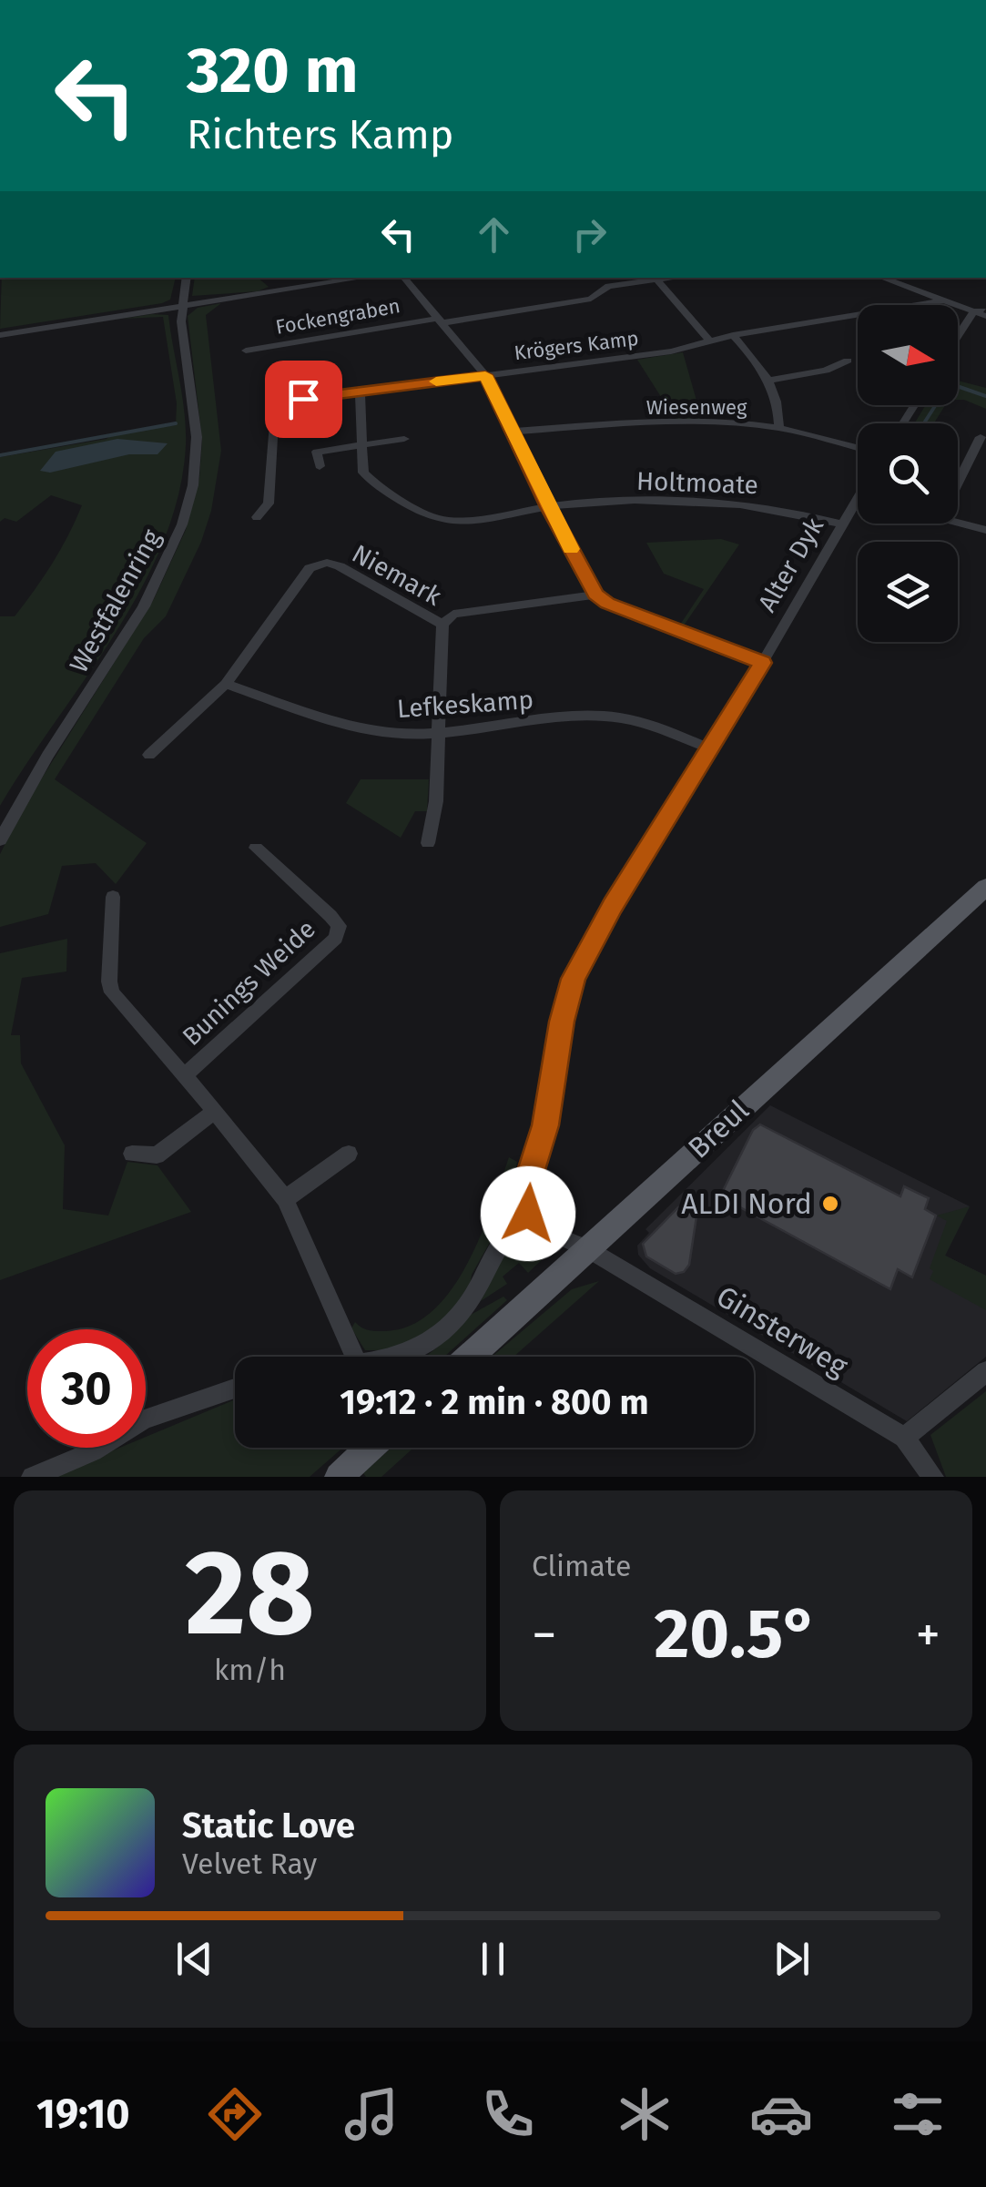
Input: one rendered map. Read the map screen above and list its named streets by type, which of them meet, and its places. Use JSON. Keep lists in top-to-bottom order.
{
  "streets": {
    "main road": ["Breul"],
    "street": [
      "Fockengraben",
      "Krögers Kamp",
      "Wiesenweg",
      "Holtmoate",
      "Alter Dyk",
      "Niemark",
      "Westfalenring",
      "Lefkeskamp",
      "Bunings Weide",
      "Ginsterweg"
    ]
  },
  "crossings": [
    ["Krögers Kamp", "Holtmoate"],
    ["Holtmoate", "Alter Dyk"],
    ["Alter Dyk", "Lefkeskamp"],
    ["Niemark", "Lefkeskamp"],
    ["Breul", "Ginsterweg"]
  ],
  "places": ["ALDI Nord"],
  "north": "right",
  "page": {
    "turn": ["320 m", "Richters Kamp"],
    "limit": "30",
    "trip": "19:12 · 2 min · 800 m",
    "tile": [
      ["28", "km/h"],
      "Climate"
    ],
    "heat": ["−", "20.5°", "+"],
    "song": ["Static Love", "Velvet Ray"],
    "tabs": "19:10"
  }
}
